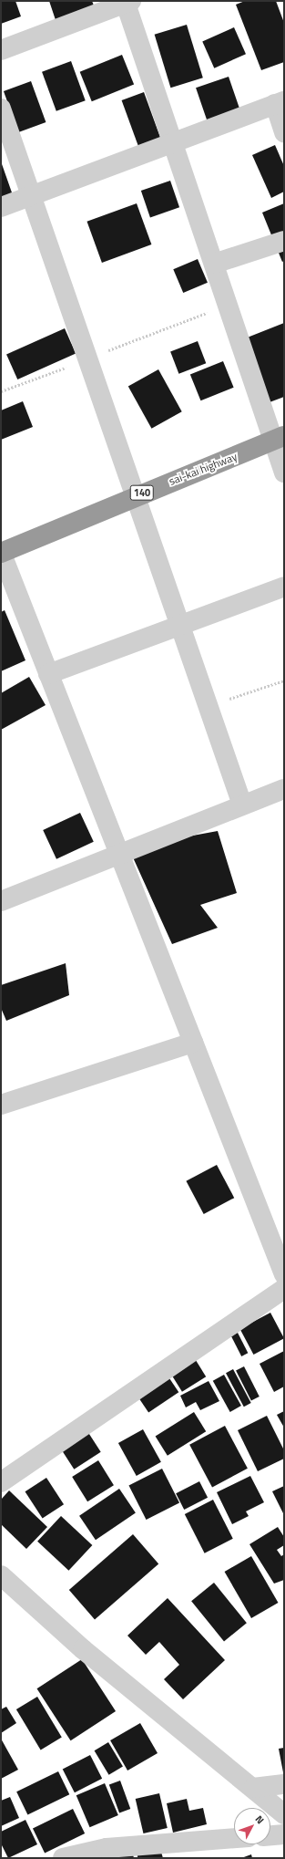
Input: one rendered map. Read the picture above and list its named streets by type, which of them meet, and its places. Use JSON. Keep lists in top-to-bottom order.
{
  "streets": {
    "highway": ["sai-kai highway", "140"]
  },
  "north": "top right"
}
